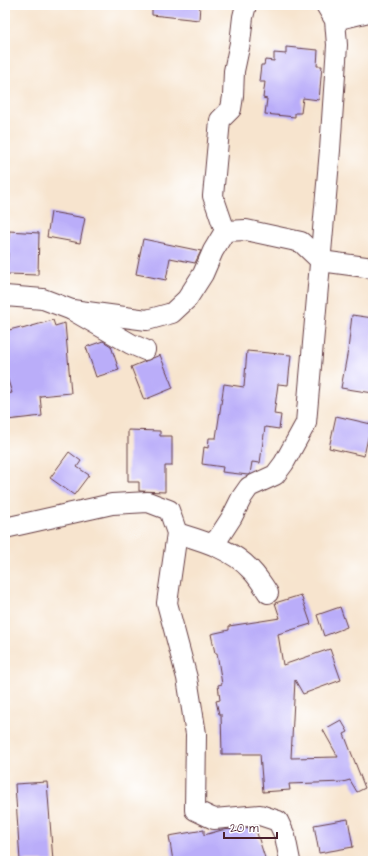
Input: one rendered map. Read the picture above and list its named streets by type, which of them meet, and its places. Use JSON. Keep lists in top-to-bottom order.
{
  "scale_bar": "20 m"
}
